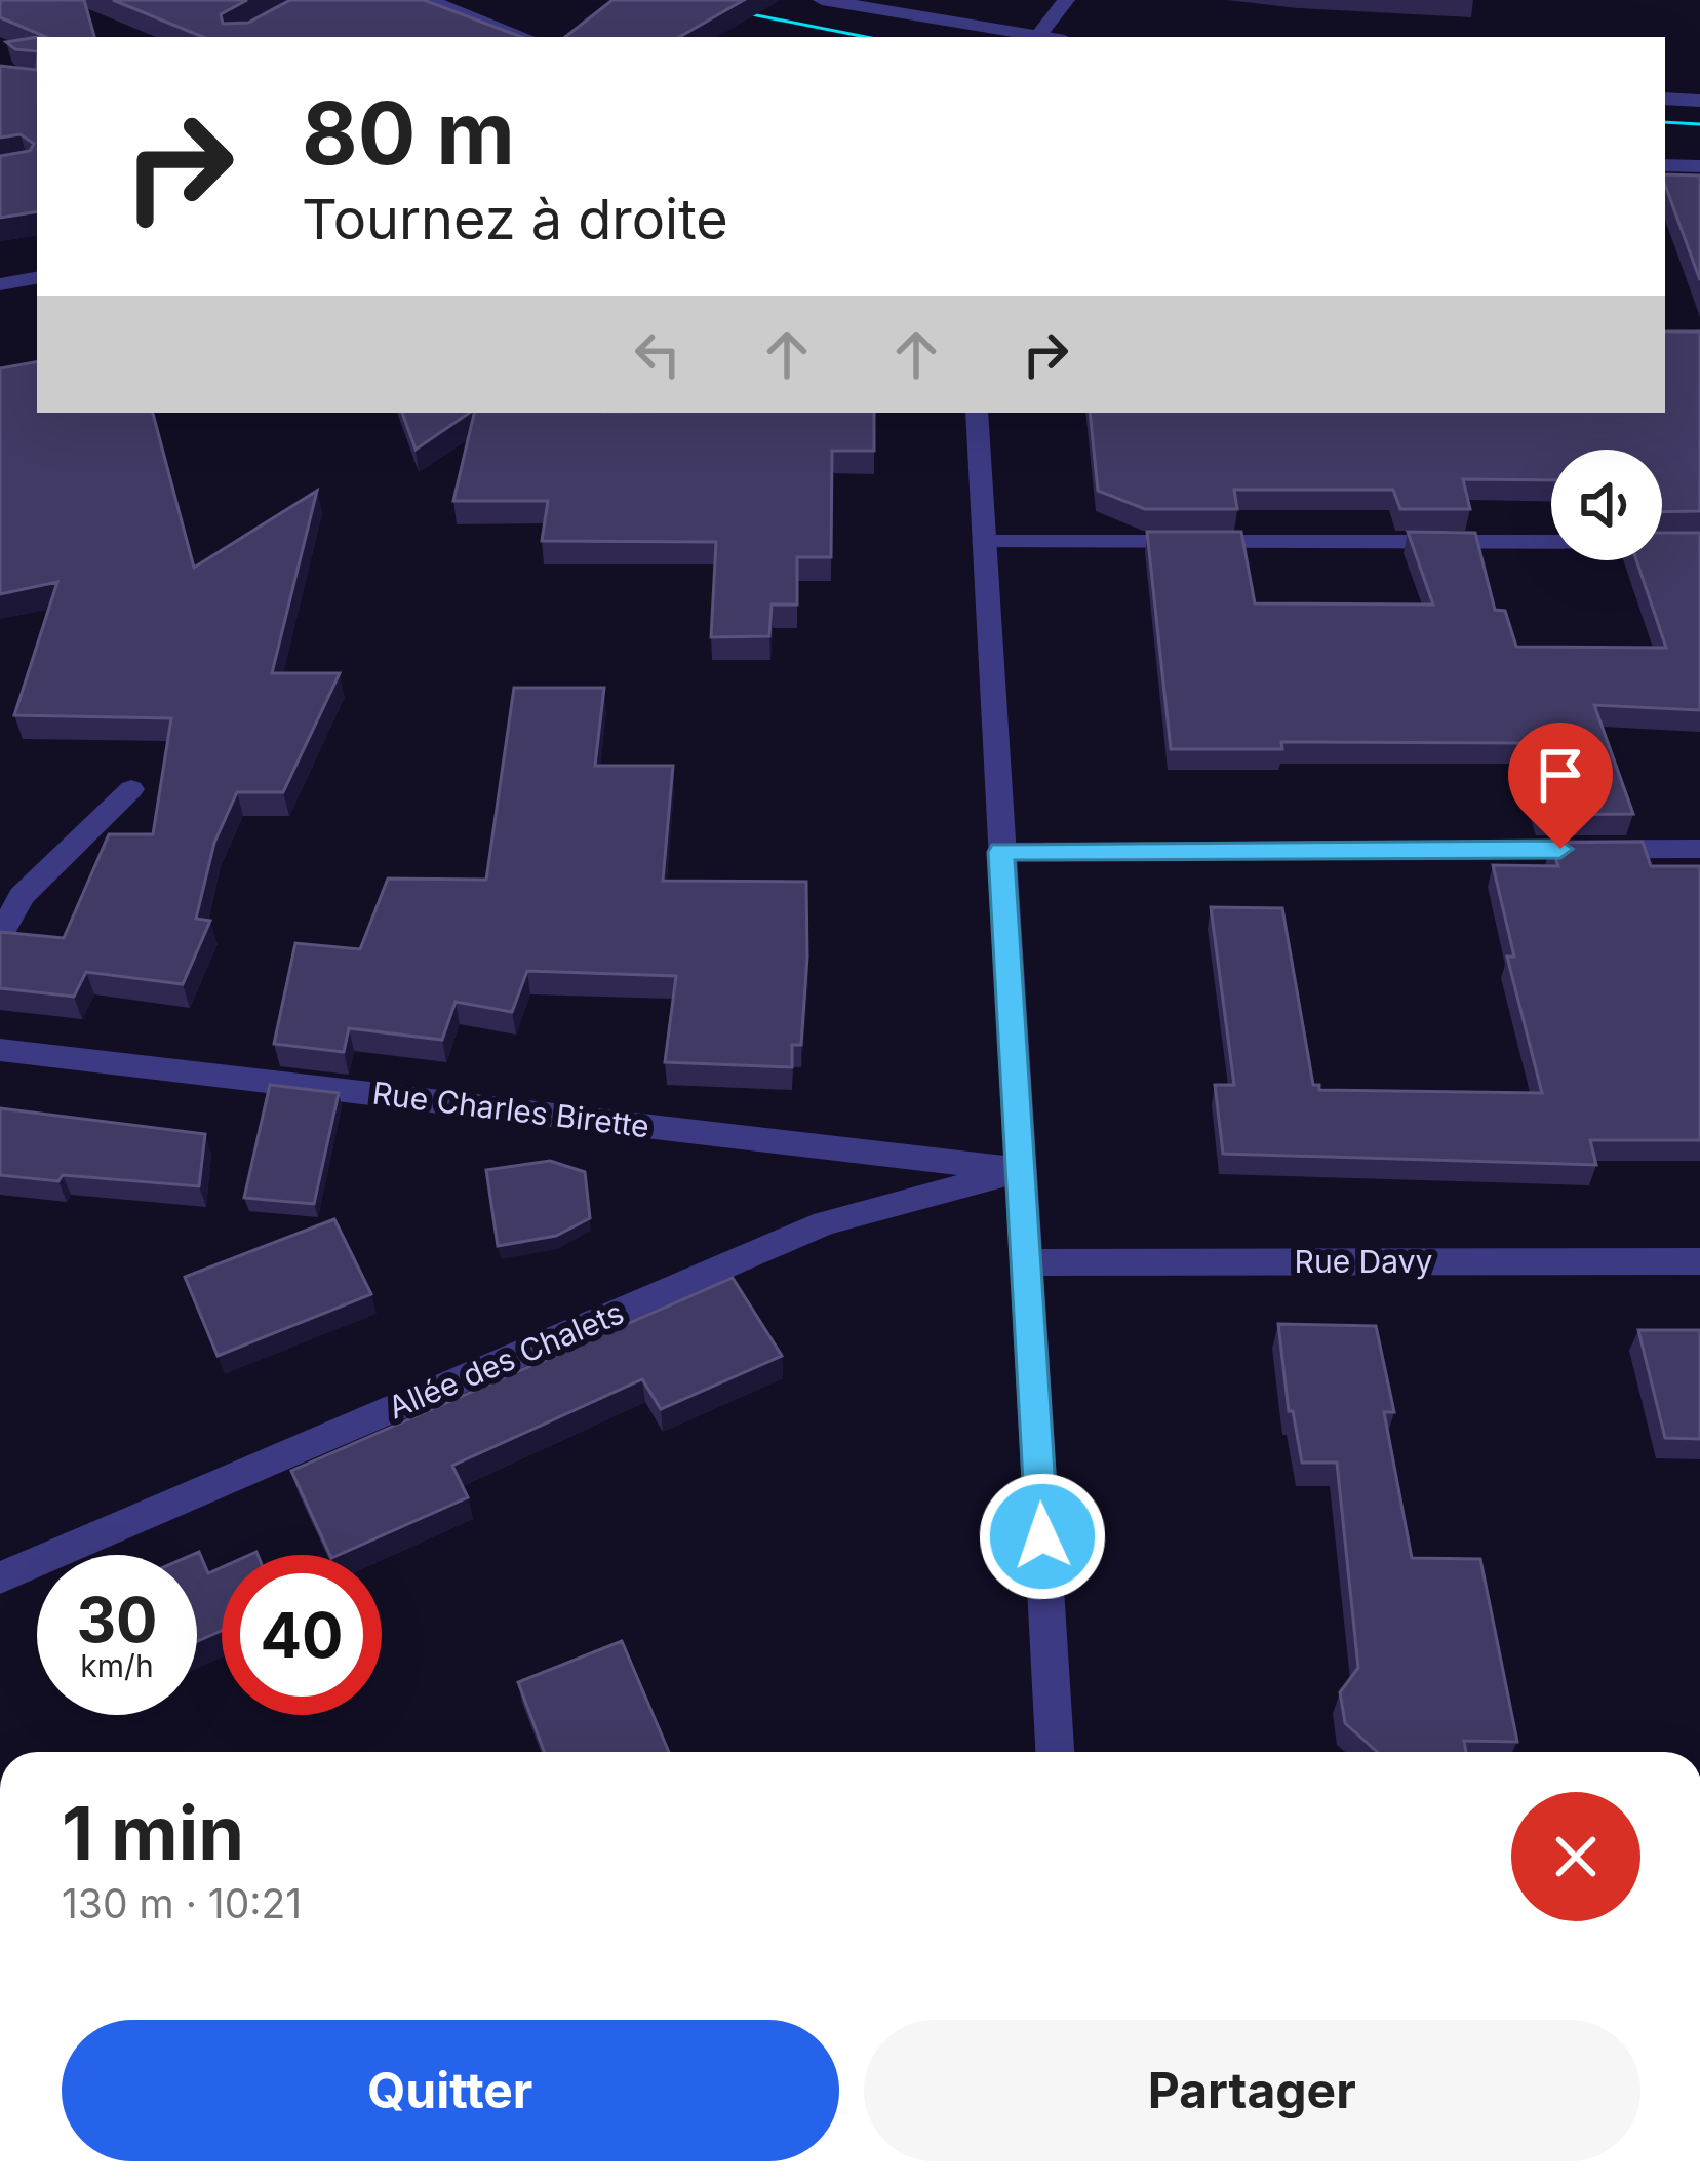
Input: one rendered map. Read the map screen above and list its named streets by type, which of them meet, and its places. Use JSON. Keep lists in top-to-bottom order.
{
  "streets": {
    "street": ["Rue Charles Birette", "Rue Davy", "Allée des Chalets"]
  },
  "crossings": [
    ["Rue Charles Birette", "Allée des Chalets"]
  ],
  "page": {
    "turn": ["80 m", "Tournez à droite"],
    "speed": "30 km/h",
    "limit": "40",
    "heading": ["1 min", "130 m · 10:21"],
    "buttons": ["Quitter", "Partager"]
  }
}
